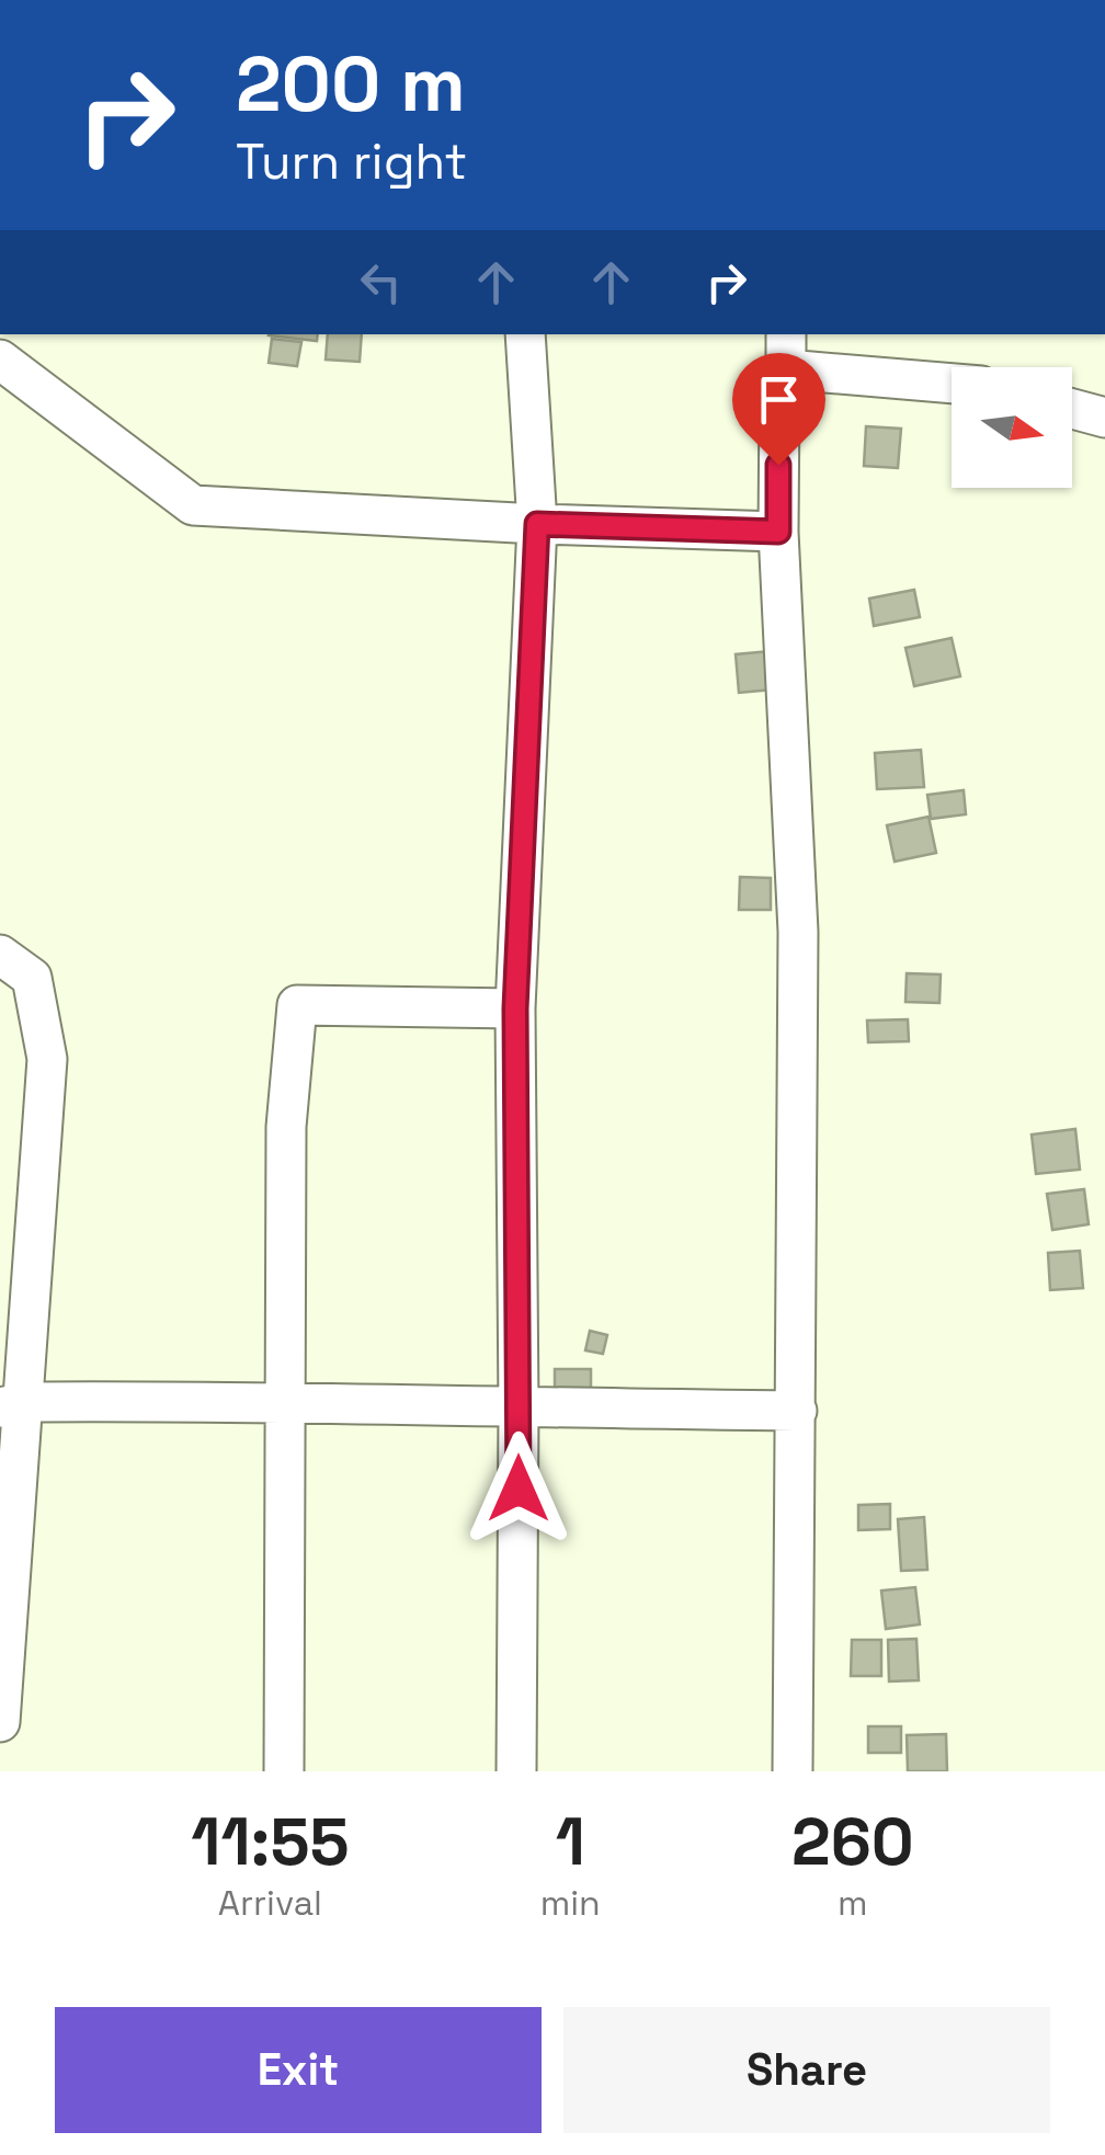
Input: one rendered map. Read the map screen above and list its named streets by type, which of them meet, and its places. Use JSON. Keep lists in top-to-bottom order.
{
  "north": "right",
  "page": {
    "turn": ["200 m", "Turn right"],
    "eta": [
      "11:55",
      "Arrival",
      "1",
      "min",
      "260",
      "m"
    ],
    "buttons": ["Exit", "Share"]
  }
}
